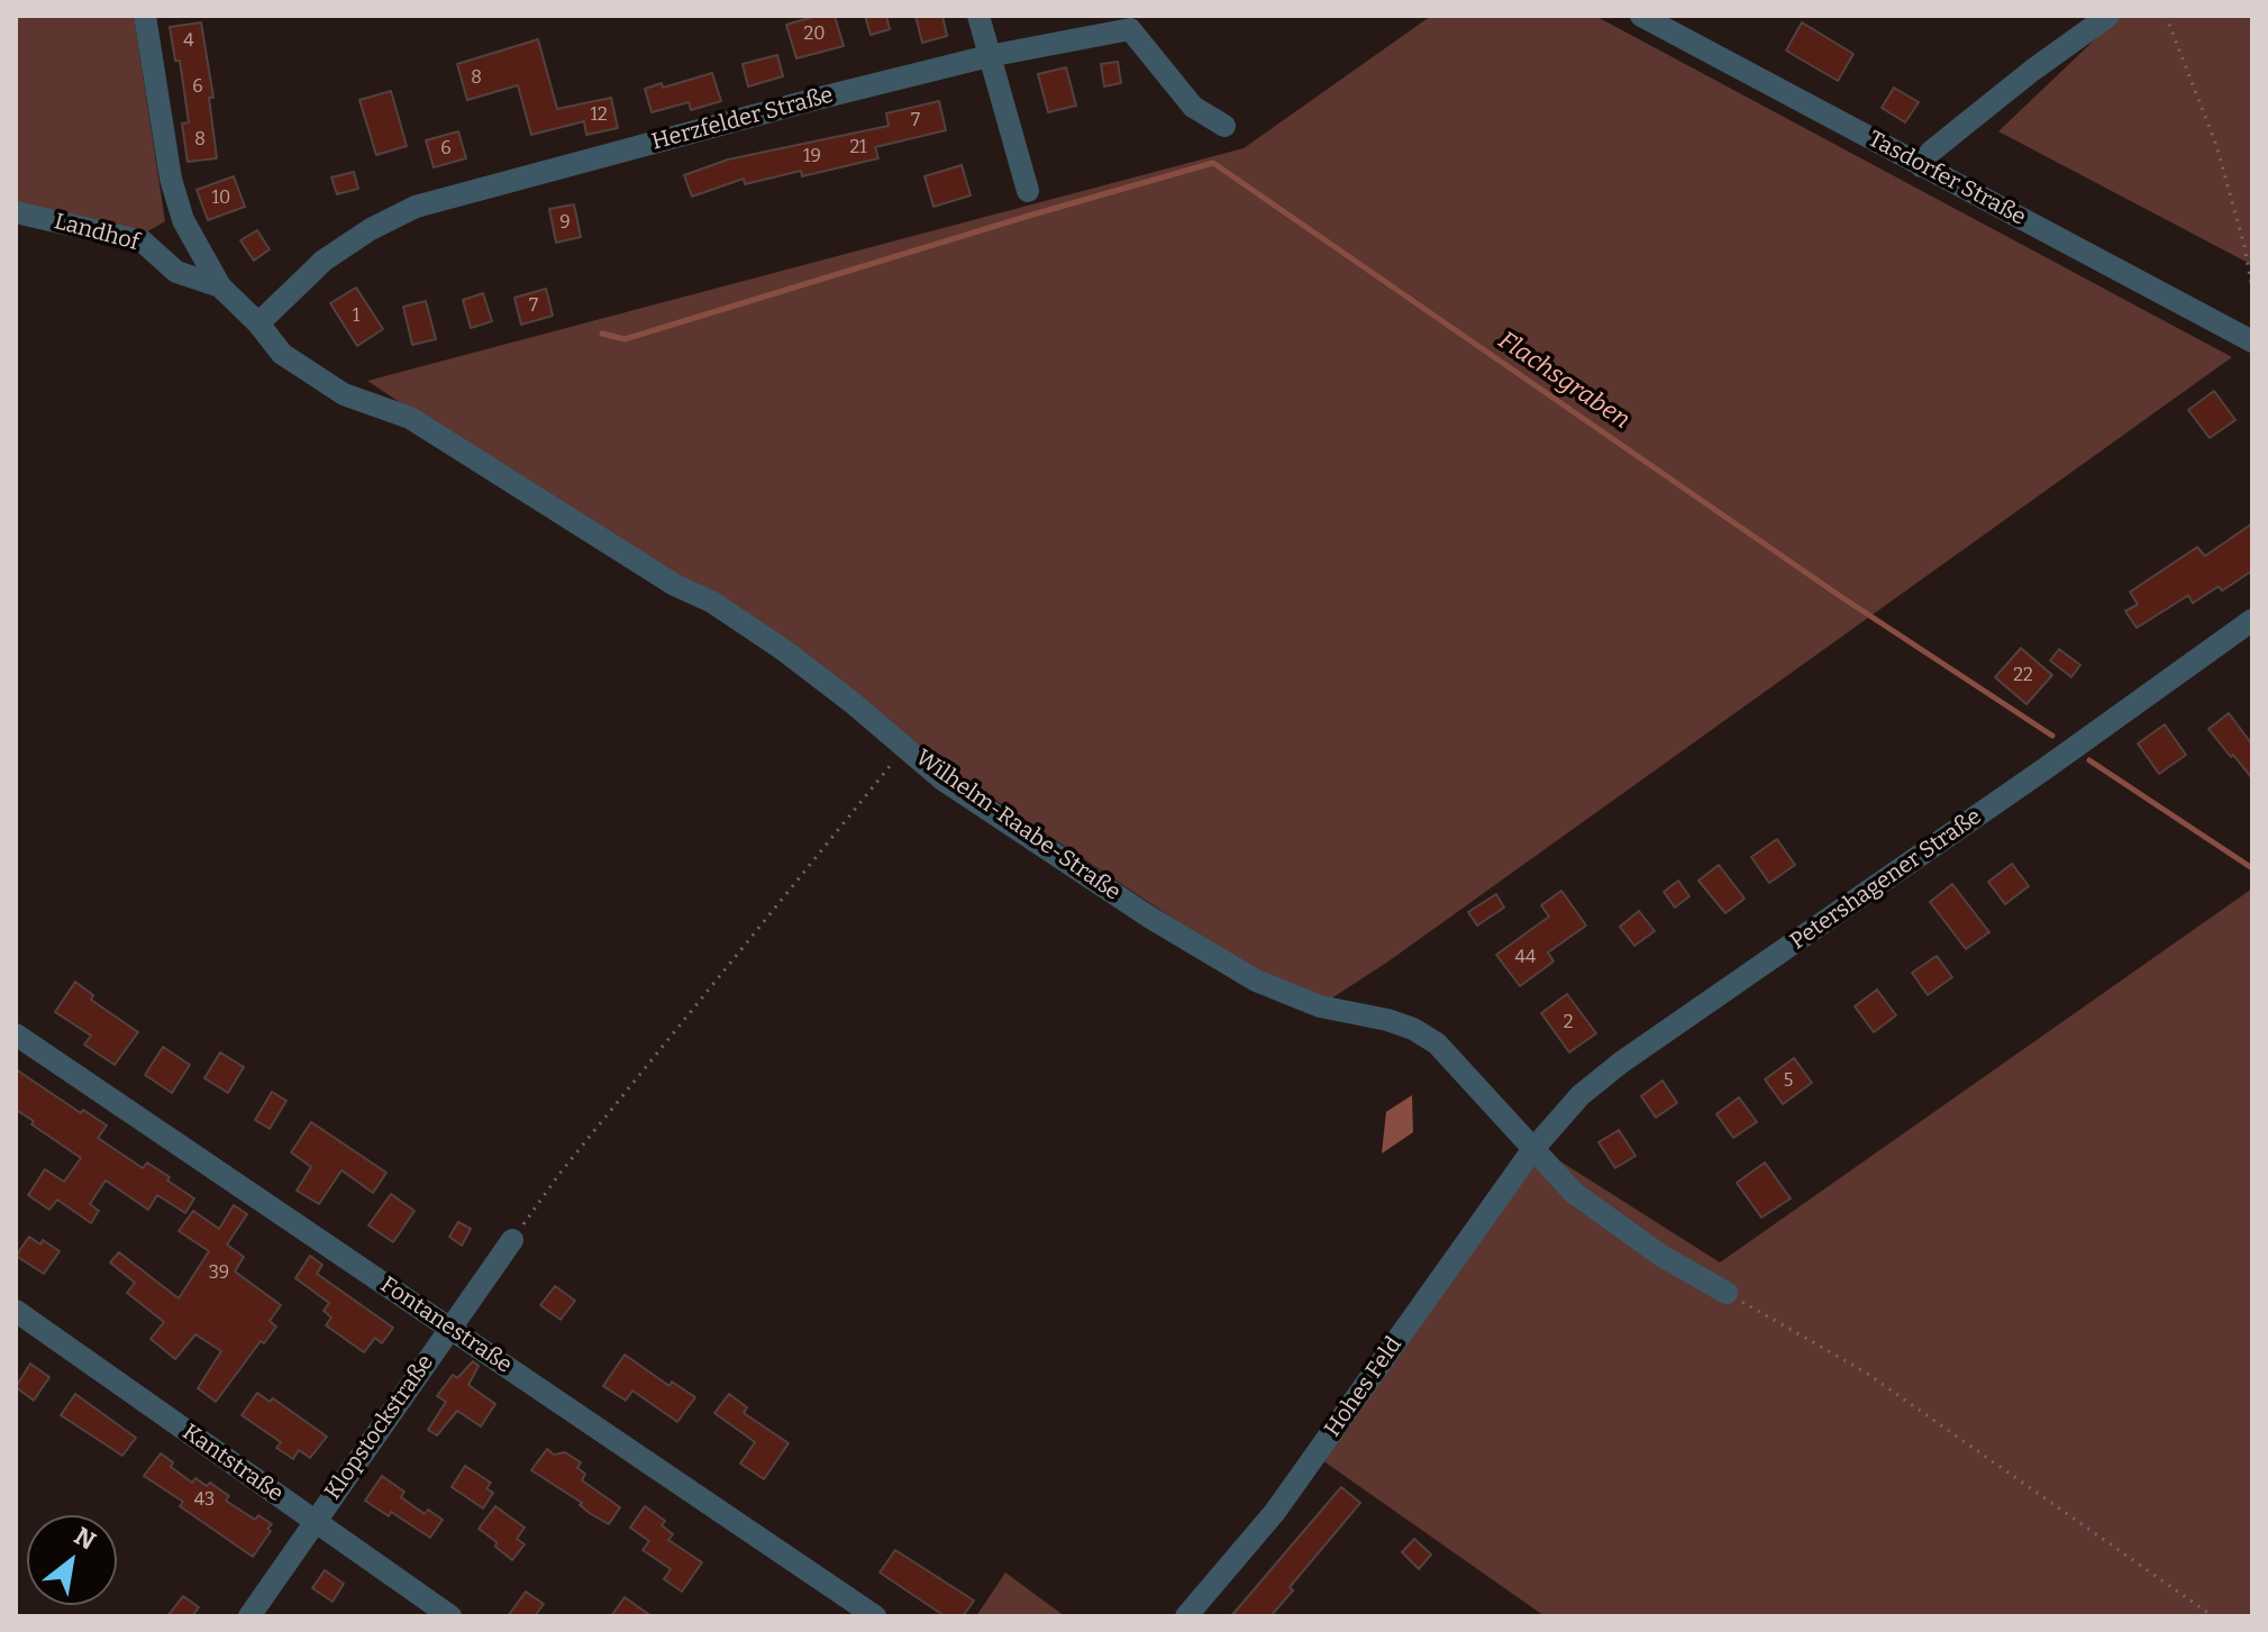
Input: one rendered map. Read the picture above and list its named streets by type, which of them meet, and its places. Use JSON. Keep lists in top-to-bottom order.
{
  "streets": {
    "street": [
      "Herzfelder Straße",
      "Tasdorfer Straße",
      "Landhof",
      "Wilhelm-Raabe-Straße",
      "Petershagener Straße",
      "Fontanestraße",
      "Hohes Feld",
      "Klopstockstraße",
      "Kantstraße"
    ]
  },
  "crossings": [
    ["Herzfelder Straße", "Wilhelm-Raabe-Straße"],
    ["Landhof", "Wilhelm-Raabe-Straße"],
    ["Wilhelm-Raabe-Straße", "Petershagener Straße"],
    ["Wilhelm-Raabe-Straße", "Hohes Feld"],
    ["Petershagener Straße", "Hohes Feld"],
    ["Fontanestraße", "Klopstockstraße"],
    ["Klopstockstraße", "Kantstraße"]
  ],
  "water": ["Flachsgraben"],
  "house_numbers": [
    "20",
    "4",
    "8",
    "6",
    "12",
    "7",
    "8",
    "21",
    "6",
    "19",
    "10",
    "9",
    "7",
    "1",
    "22",
    "44",
    "2",
    "5",
    "39",
    "43"
  ],
  "north": "top right"
}
